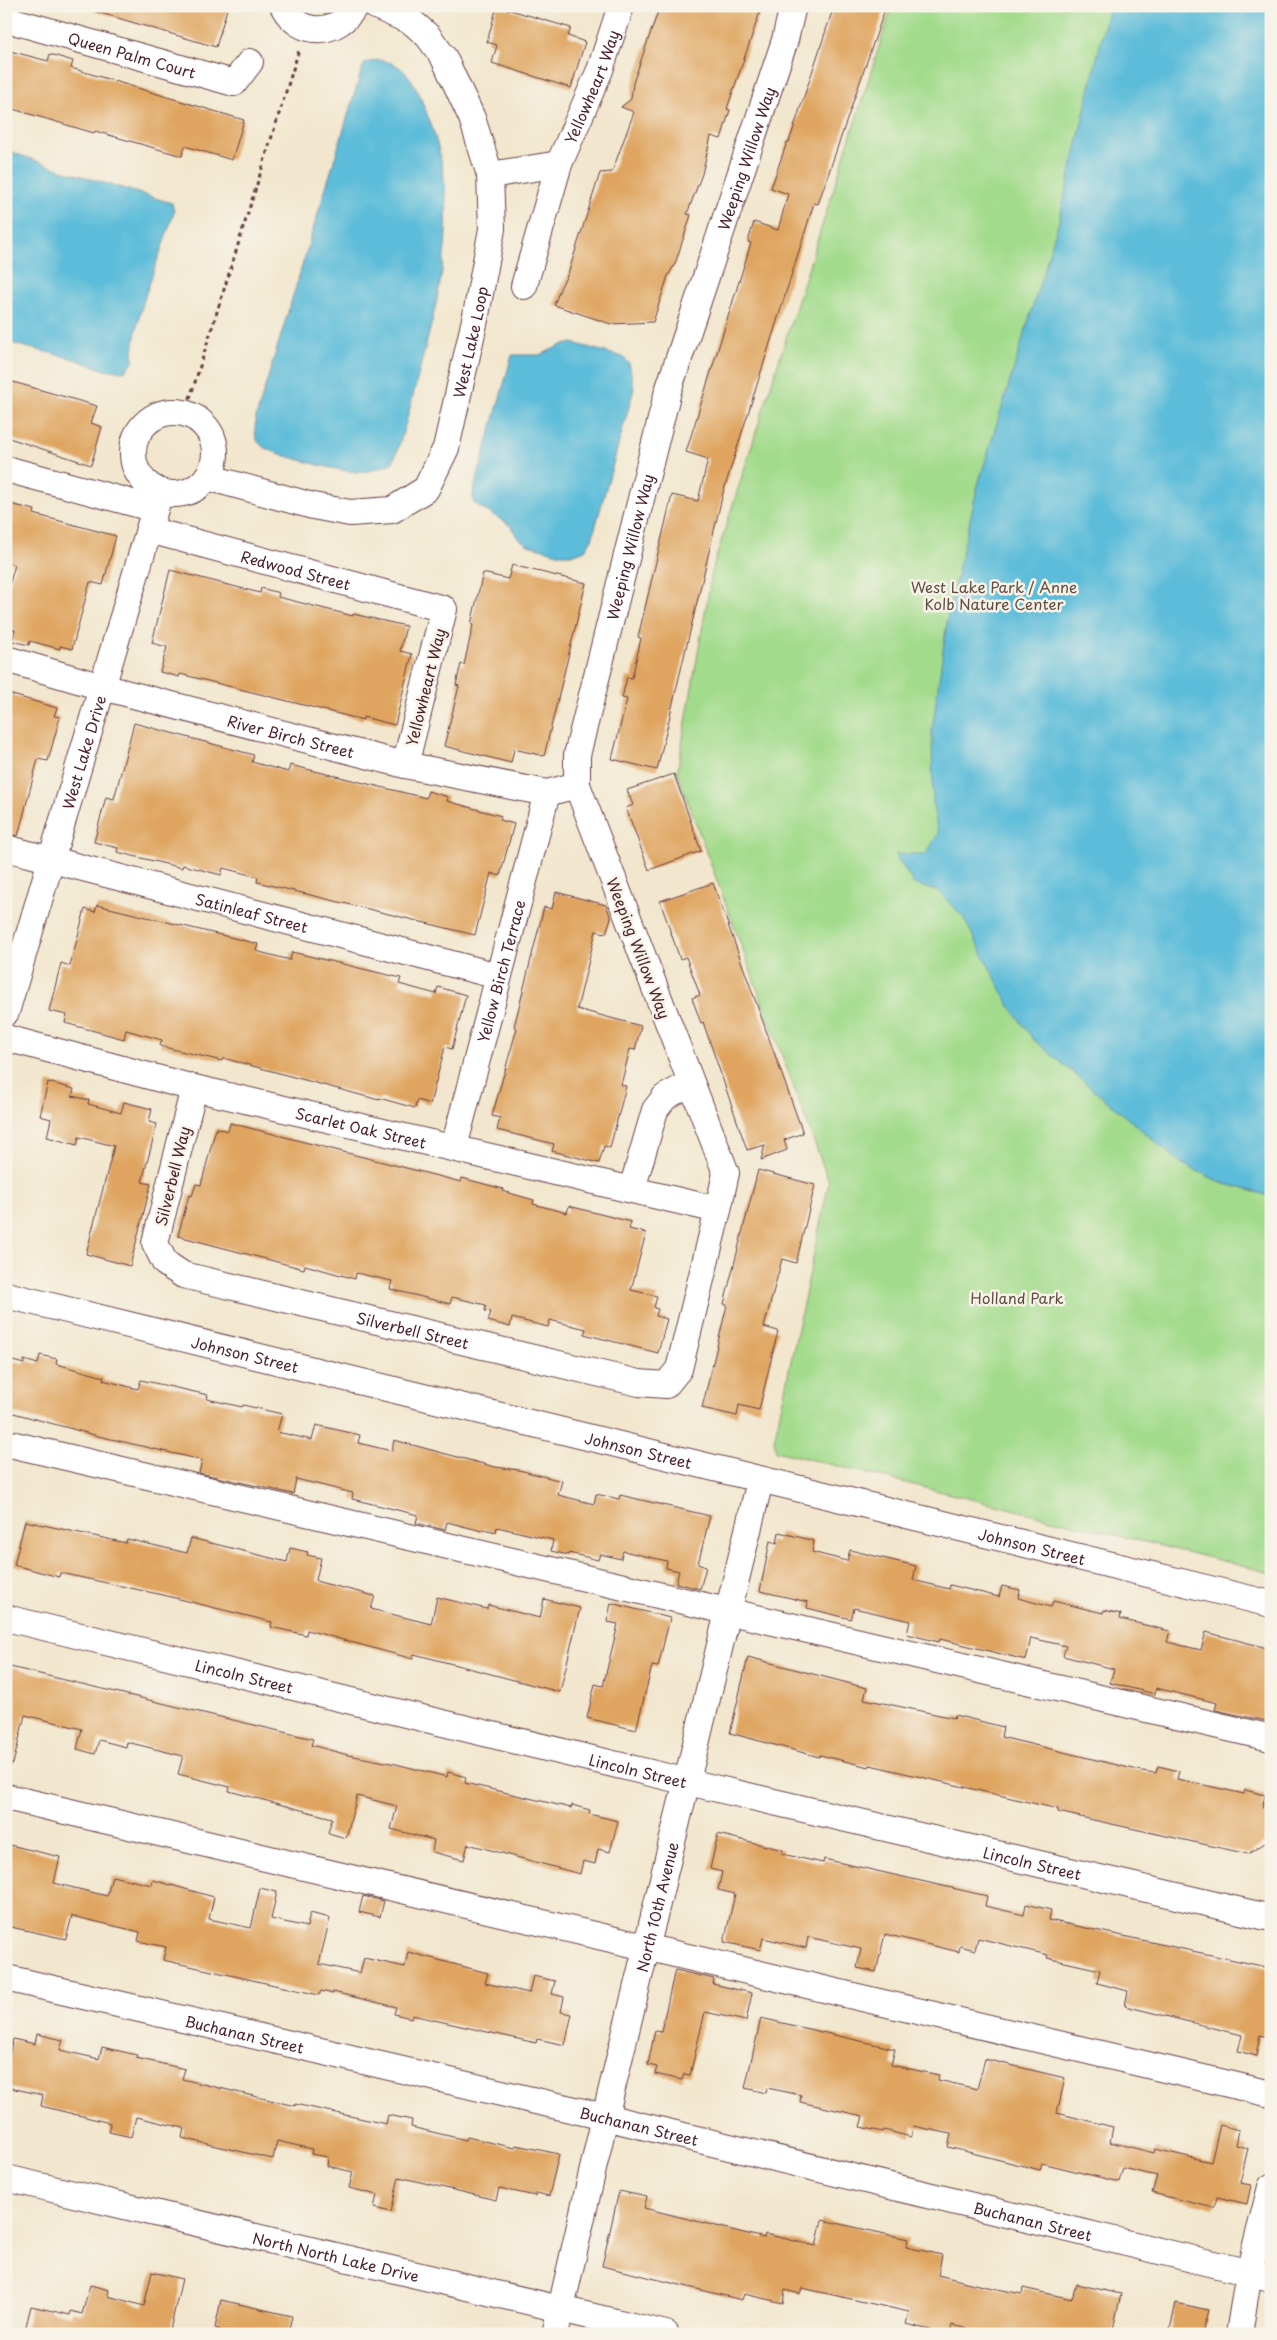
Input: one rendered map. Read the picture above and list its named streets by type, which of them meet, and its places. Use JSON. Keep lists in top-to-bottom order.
{
  "streets": {
    "street": [
      "Queen Palm Court",
      "Yellowheart Way",
      "Weeping Willow Way",
      "West Lake Loop",
      "Redwood Street",
      "River Birch Street",
      "West Lake Drive",
      "Satinleaf Street",
      "Yellow Birch Terrace",
      "Scarlet Oak Street",
      "Silverbell Way",
      "Silverbell Street",
      "Johnson Street",
      "Lincoln Street",
      "North 10th Avenue",
      "Buchanan Street",
      "North North Lake Drive"
    ]
  },
  "crossings": [
    ["Yellowheart Way", "Redwood Street"],
    ["Yellowheart Way", "River Birch Street"],
    ["Weeping Willow Way", "River Birch Street"],
    ["Weeping Willow Way", "Scarlet Oak Street"],
    ["Weeping Willow Way", "Silverbell Street"],
    ["West Lake Loop", "Redwood Street"],
    ["West Lake Loop", "West Lake Drive"],
    ["Redwood Street", "West Lake Drive"],
    ["River Birch Street", "West Lake Drive"],
    ["River Birch Street", "Yellow Birch Terrace"],
    ["West Lake Drive", "Satinleaf Street"],
    ["Satinleaf Street", "Yellow Birch Terrace"],
    ["Yellow Birch Terrace", "Scarlet Oak Street"],
    ["Scarlet Oak Street", "Silverbell Way"],
    ["Silverbell Way", "Silverbell Street"],
    ["Johnson Street", "North 10th Avenue"],
    ["Lincoln Street", "North 10th Avenue"],
    ["North 10th Avenue", "Buchanan Street"],
    ["North 10th Avenue", "North North Lake Drive"]
  ],
  "parks": ["West Lake Park / Anne Kolb Nature Center", "Holland Park"]
}
